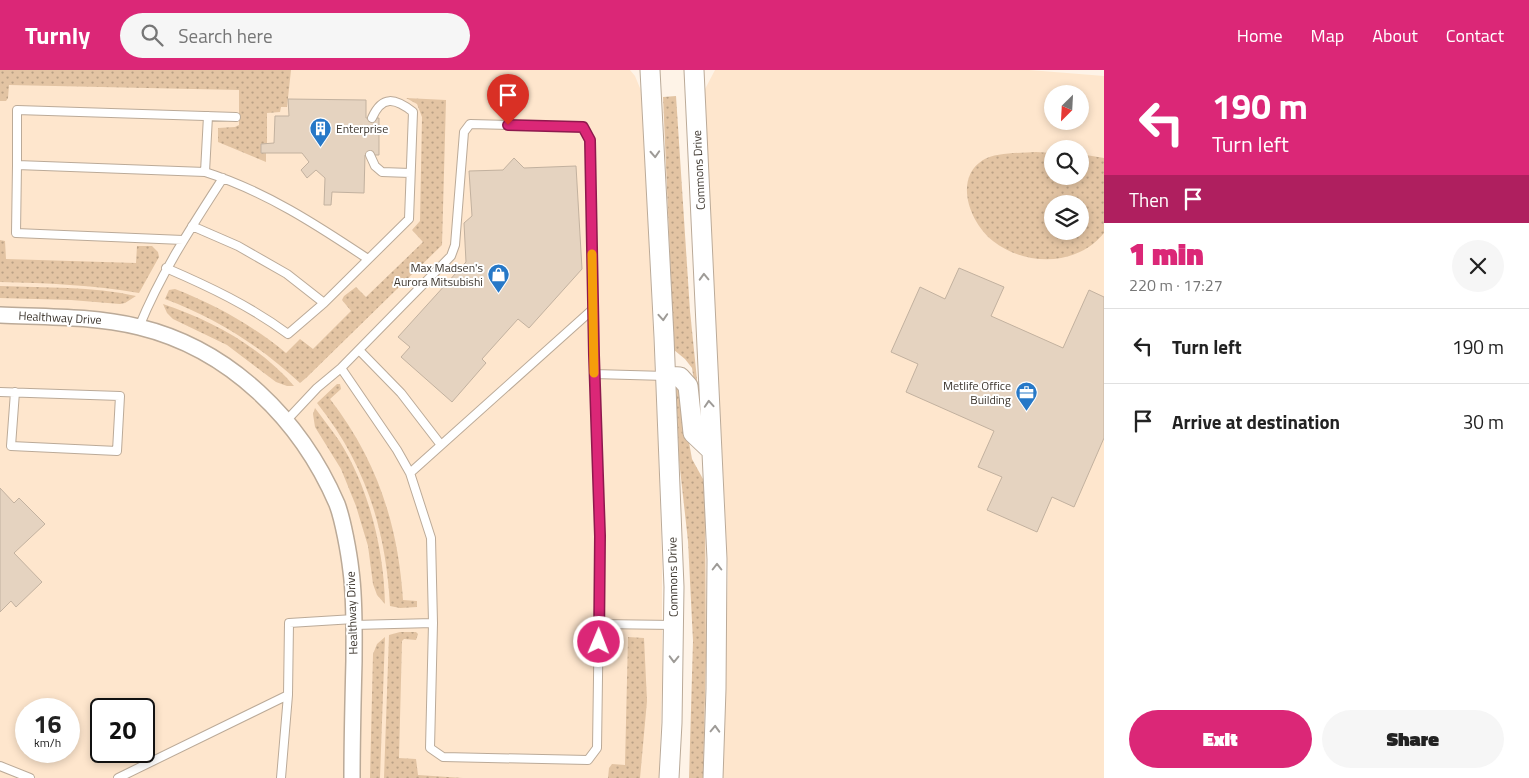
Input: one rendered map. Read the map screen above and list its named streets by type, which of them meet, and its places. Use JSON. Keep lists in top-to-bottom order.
{
  "streets": {
    "street": ["Commons Drive", "Healthway Drive"]
  },
  "places": {
    "building": ["Enterprise"],
    "shop": ["Max Madsen's Aurora Mitsubishi"],
    "office": ["Metlife Office Building"]
  },
  "north": "bottom left",
  "page": {
    "header": "Turnly",
    "search": "Search here",
    "nav": [
      "Home",
      "Map",
      "About",
      "Contact"
    ],
    "turn": ["190 m", "Turn left"],
    "then": "Then",
    "heading": ["1 min", "220 m · 17:27"],
    "list": [
      {
        "name": "Turn left",
        "value": "190 m"
      },
      {
        "name": "Arrive at destination",
        "value": "30 m"
      }
    ],
    "speed": "16 km/h",
    "limit": "20",
    "buttons": ["Exit", "Share"]
  }
}
